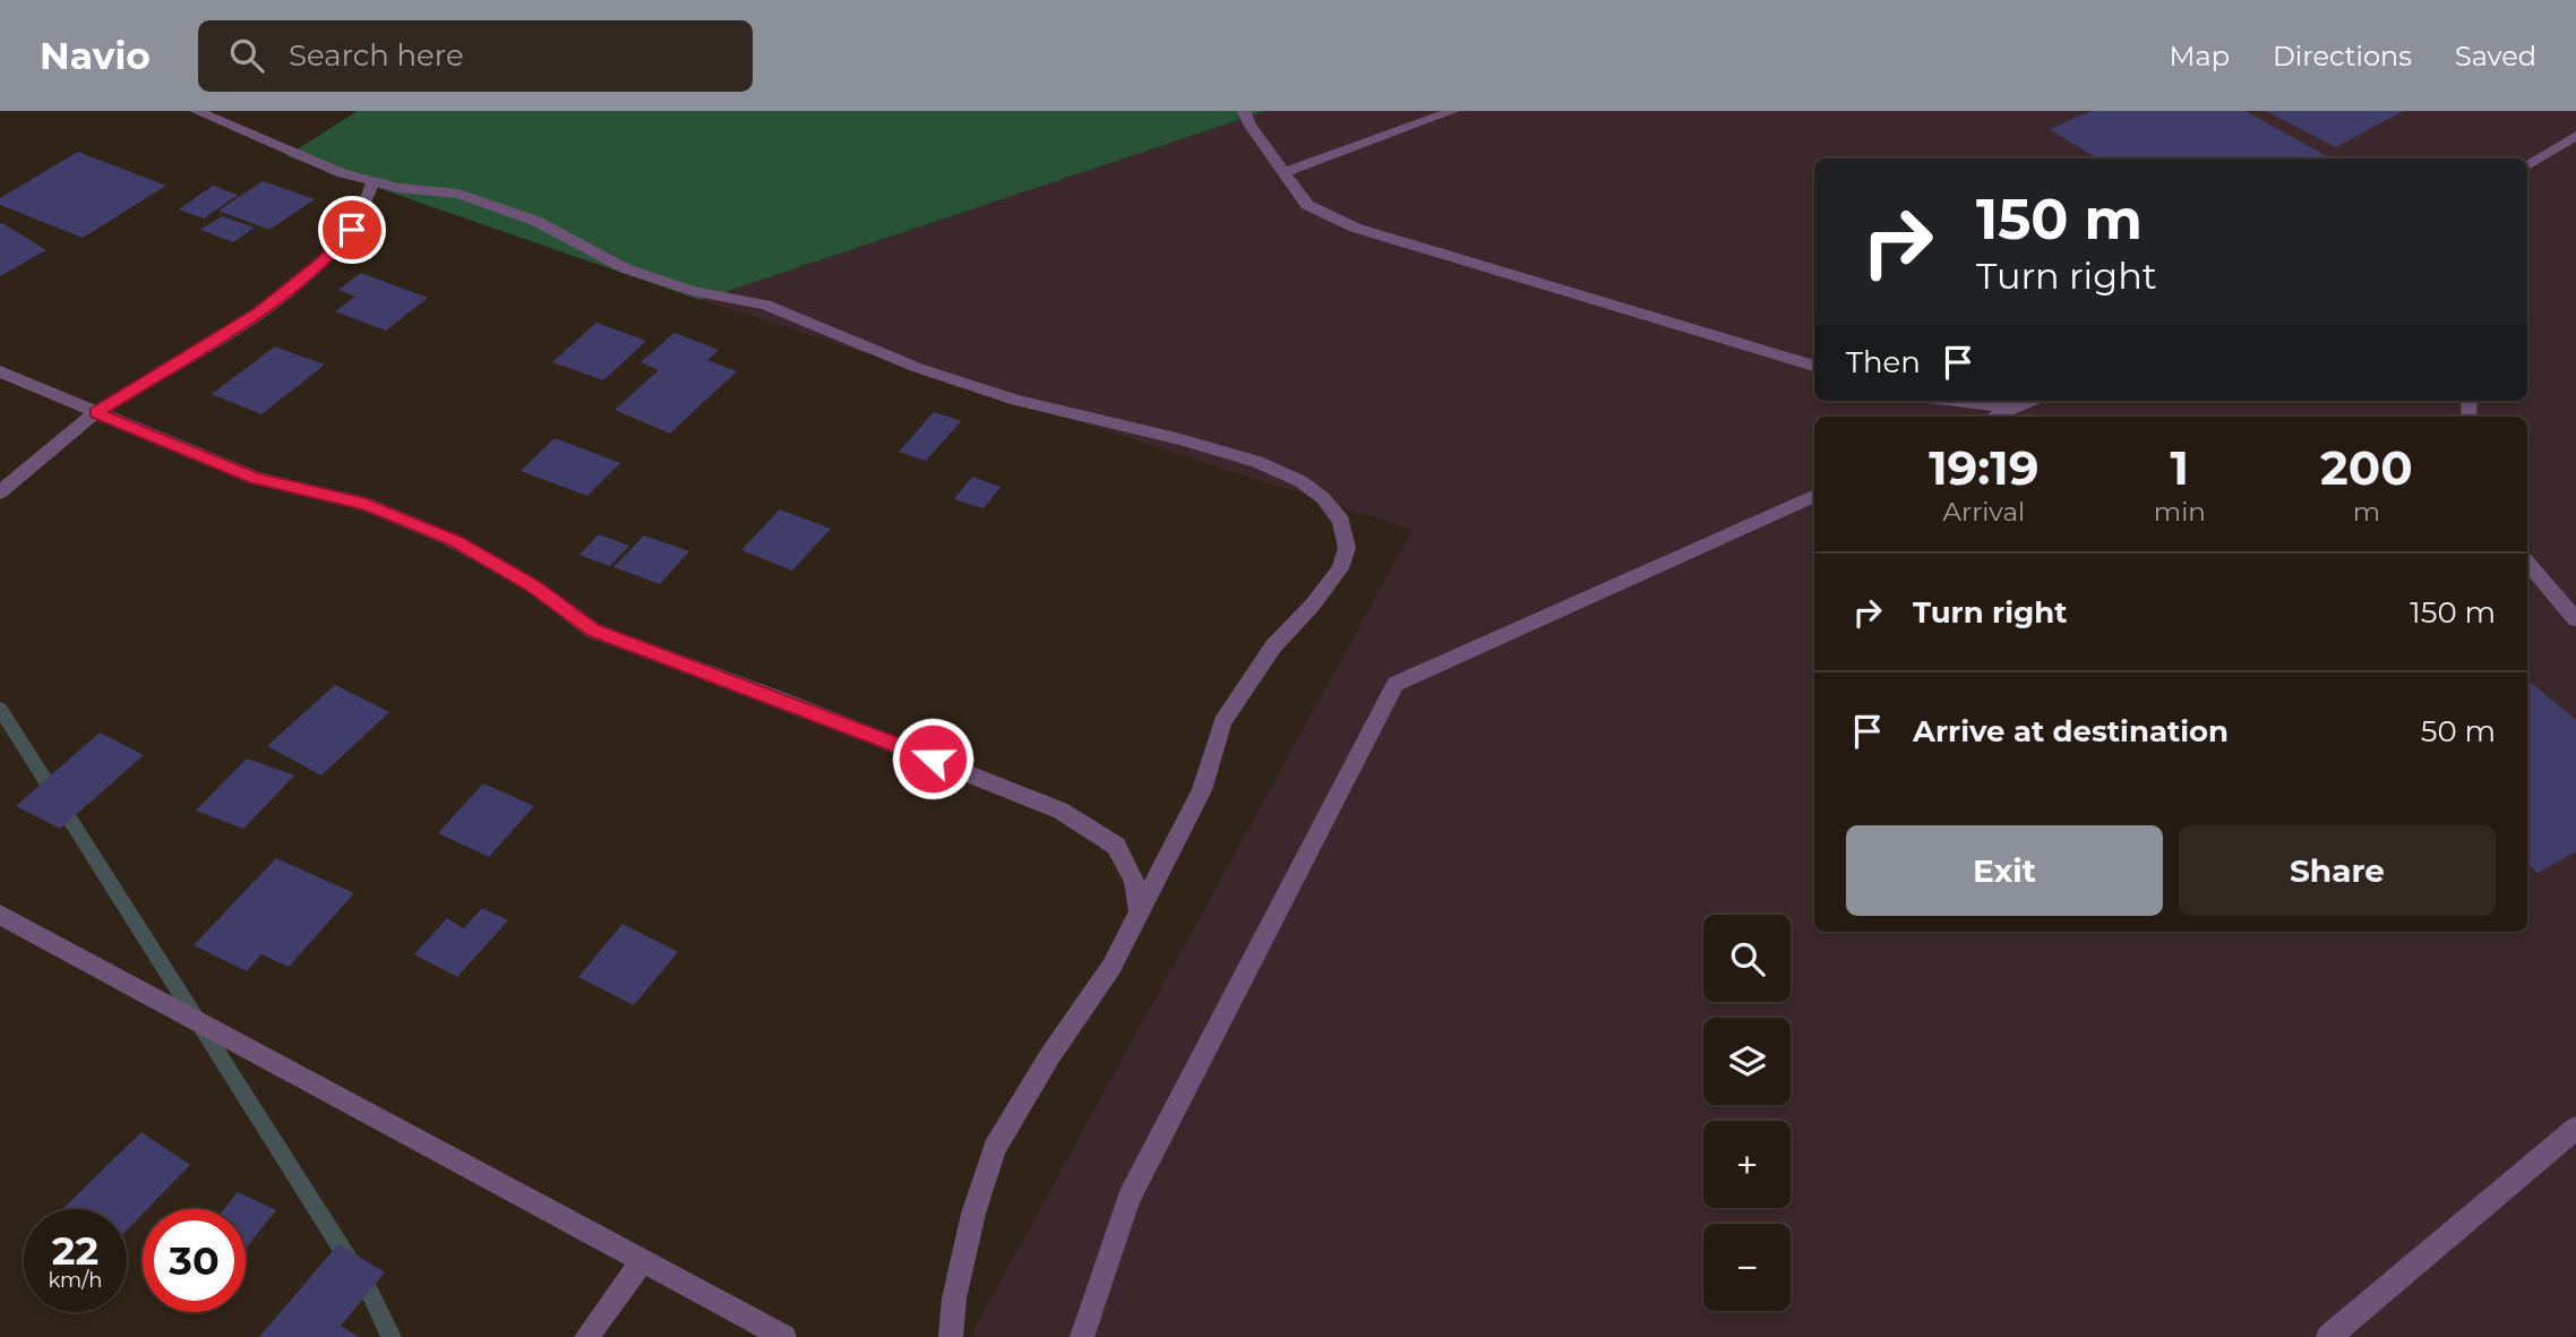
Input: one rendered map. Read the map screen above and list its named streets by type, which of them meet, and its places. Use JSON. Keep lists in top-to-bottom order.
{
  "page": {
    "header": "Navio",
    "search": "Search here",
    "nav": ["Map", "Directions", "Saved"],
    "turn": ["150 m", "Turn right"],
    "then": "Then",
    "eta": [
      "19:19",
      "Arrival",
      "1",
      "min",
      "200",
      "m"
    ],
    "list": [
      {
        "name": "Turn right",
        "value": "150 m"
      },
      {
        "name": "Arrive at destination",
        "value": "50 m"
      }
    ],
    "buttons": ["Exit", "Share"],
    "map_buttons": ["+", "−"],
    "speed": "22 km/h",
    "limit": "30"
  }
}
